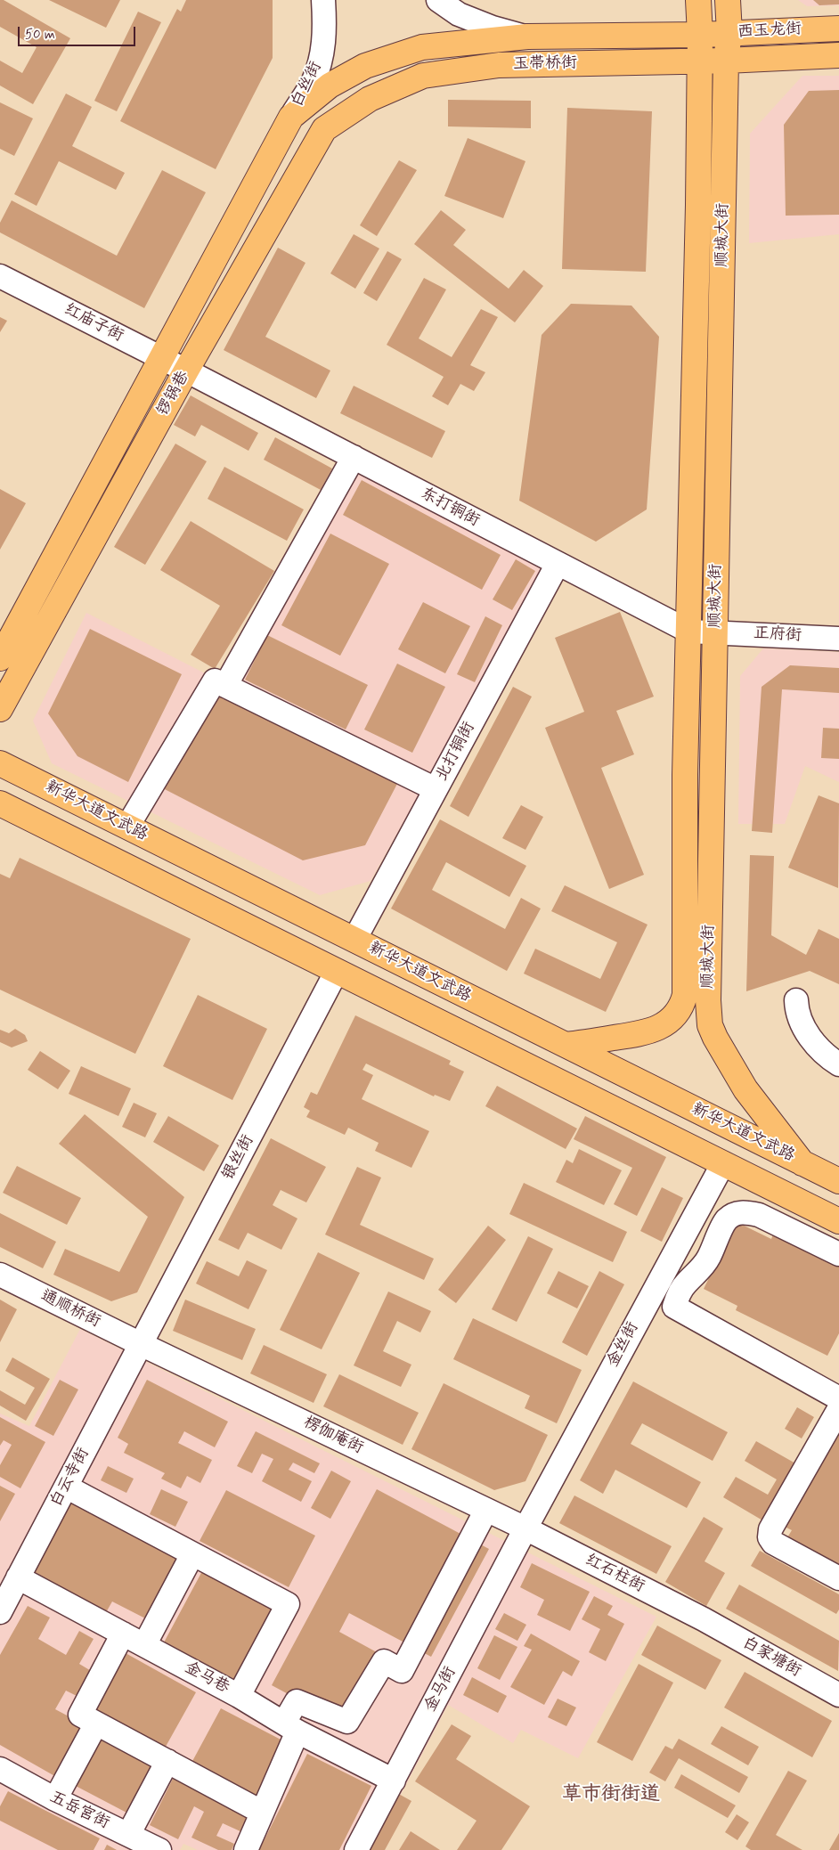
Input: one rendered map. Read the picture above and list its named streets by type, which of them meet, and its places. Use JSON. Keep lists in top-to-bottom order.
{
  "streets": {
    "main road": [
      "西玉龙街",
      "玉带桥街",
      "顺城大街",
      "锣锅巷",
      "新华大道文武路"
    ],
    "street": [
      "白丝街",
      "红庙子街",
      "东打铜街",
      "正府街",
      "北打铜街",
      "银丝街",
      "通顺桥街",
      "金丝街",
      "楞伽庵街",
      "白云寺街",
      "红石柱街",
      "白家塘街",
      "金马巷",
      "金马街",
      "五岳宫街"
    ]
  },
  "crossings": [
    ["西玉龙街", "玉带桥街"],
    ["西玉龙街", "白丝街"],
    ["西玉龙街", "顺城大街"],
    ["西玉龙街", "锣锅巷"],
    ["玉带桥街", "顺城大街"],
    ["玉带桥街", "锣锅巷"],
    ["白丝街", "锣锅巷"],
    ["顺城大街", "东打铜街"],
    ["顺城大街", "正府街"],
    ["顺城大街", "新华大道文武路"],
    ["红庙子街", "锣锅巷"],
    ["红庙子街", "东打铜街"],
    ["锣锅巷", "东打铜街"],
    ["东打铜街", "正府街"],
    ["东打铜街", "北打铜街"],
    ["北打铜街", "新华大道文武路"],
    ["银丝街", "通顺桥街"],
    ["银丝街", "楞伽庵街"],
    ["银丝街", "白云寺街"],
    ["通顺桥街", "楞伽庵街"],
    ["通顺桥街", "白云寺街"],
    ["金丝街", "楞伽庵街"],
    ["金丝街", "红石柱街"],
    ["金丝街", "金马街"],
    ["楞伽庵街", "白云寺街"],
    ["楞伽庵街", "红石柱街"],
    ["楞伽庵街", "金马街"],
    ["白云寺街", "金马巷"],
    ["红石柱街", "白家塘街"],
    ["红石柱街", "金马街"],
    ["金马巷", "金马街"]
  ],
  "districts": ["草市街街道"],
  "scale_bar": "50 m"
}
